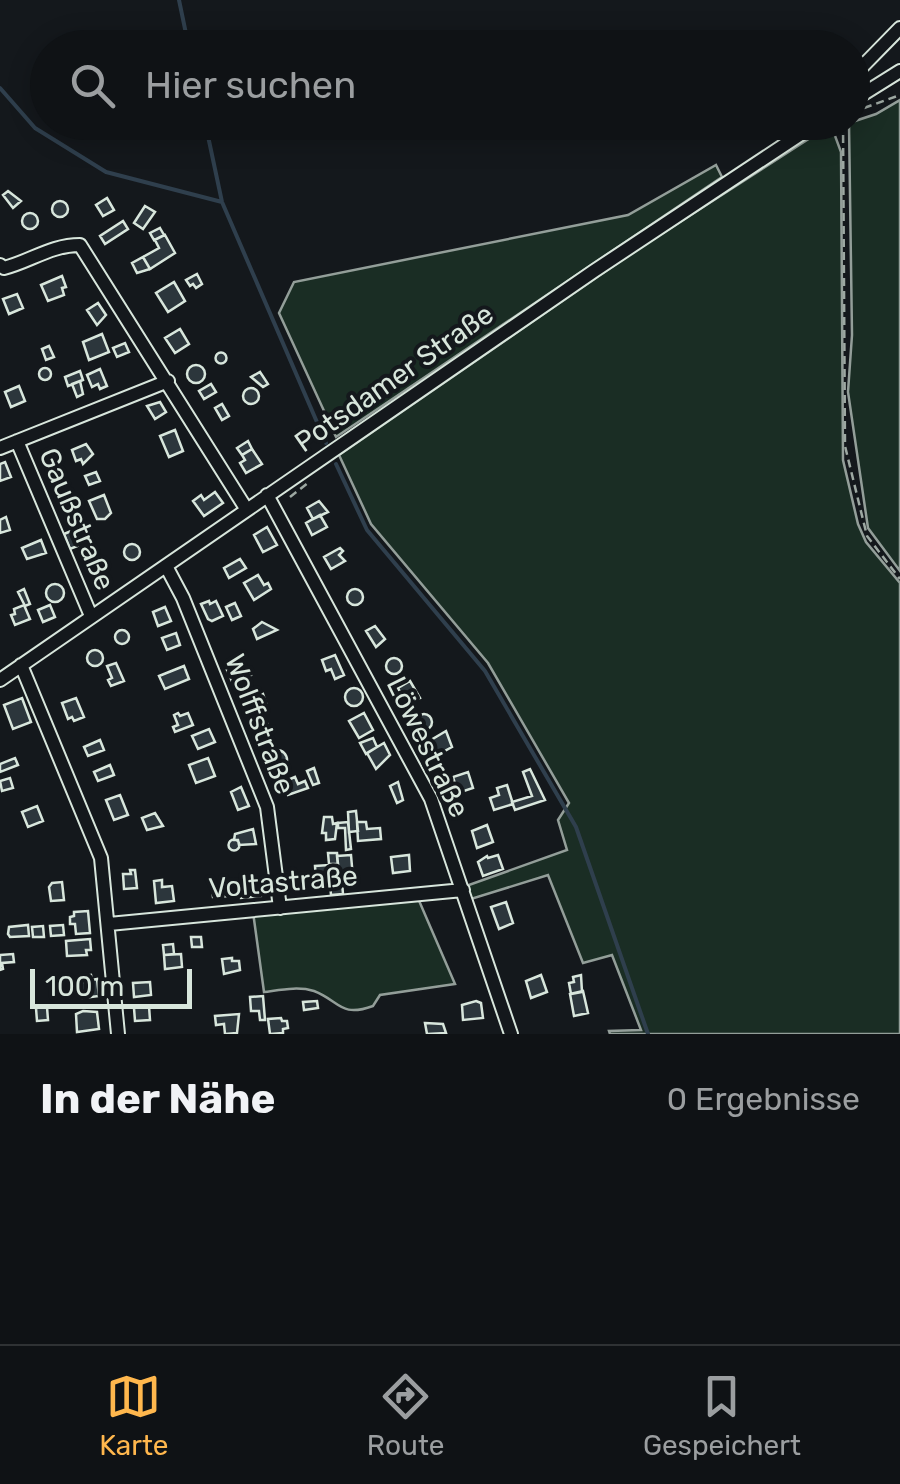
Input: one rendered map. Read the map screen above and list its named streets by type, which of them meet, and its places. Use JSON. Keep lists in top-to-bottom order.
{
  "streets": {
    "street": [
      "Potsdamer Straße",
      "Gaußstraße",
      "Wolffstraße",
      "Löwestraße",
      "Voltastraße"
    ]
  },
  "crossings": [
    ["Potsdamer Straße", "Gaußstraße"],
    ["Potsdamer Straße", "Wolffstraße"],
    ["Potsdamer Straße", "Löwestraße"],
    ["Wolffstraße", "Voltastraße"],
    ["Löwestraße", "Voltastraße"]
  ],
  "scale_bar": "100 m",
  "page": {
    "search": "Hier suchen",
    "scale": "100 m",
    "heading": ["In der Nähe", "0 Ergebnisse"],
    "nav": ["Karte", "Route", "Gespeichert"]
  }
}
